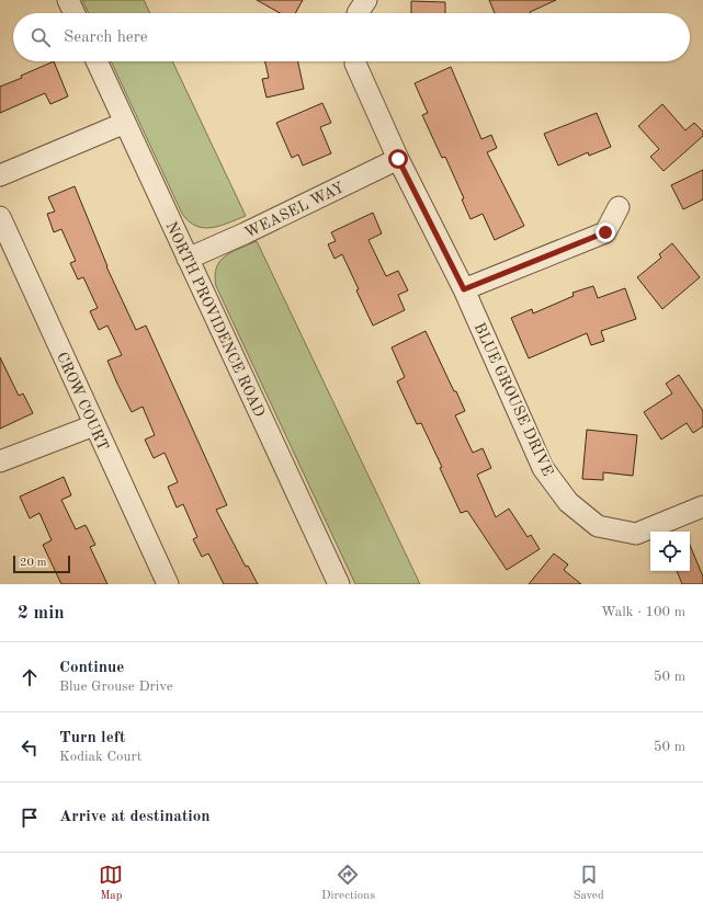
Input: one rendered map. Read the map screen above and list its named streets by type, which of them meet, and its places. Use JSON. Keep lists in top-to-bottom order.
{
  "streets": {
    "street": [
      "WEASEL WAY",
      "NORTH PROVIDENCE ROAD",
      "BLUE GROUSE DRIVE",
      "CROW COURT"
    ]
  },
  "crossings": [
    ["WEASEL WAY", "NORTH PROVIDENCE ROAD"],
    ["WEASEL WAY", "BLUE GROUSE DRIVE"]
  ],
  "scale_bar": "20 m",
  "page": {
    "search": "Search here",
    "scale": "20 m",
    "heading": ["2 min", "Walk · 100 m"],
    "list": [
      ["Continue", "Blue Grouse Drive", "50 m"],
      ["Turn left", "Kodiak Court", "50 m"],
      "Arrive at destination"
    ],
    "nav": ["Map", "Directions", "Saved"]
  }
}
